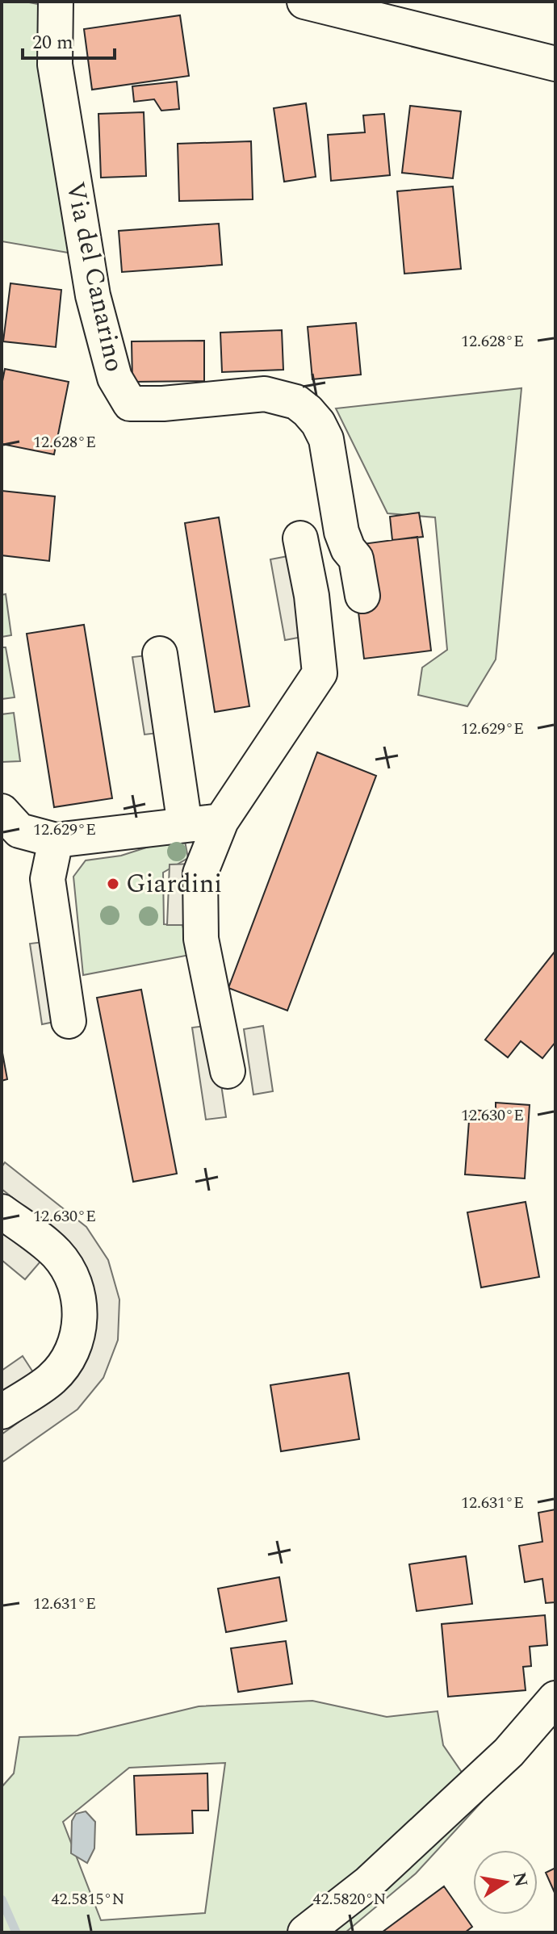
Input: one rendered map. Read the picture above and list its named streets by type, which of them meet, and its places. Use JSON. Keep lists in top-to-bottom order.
{
  "streets": {
    "street": ["Via del Canarino"]
  },
  "places": ["Giardini"],
  "scale_bar": "20 m",
  "north": "right",
  "coordinates": [
    "12.628°E",
    "12.629°E",
    "12.630°E",
    "12.631°E",
    "42.5815°N",
    "42.5820°N"
  ]
}
